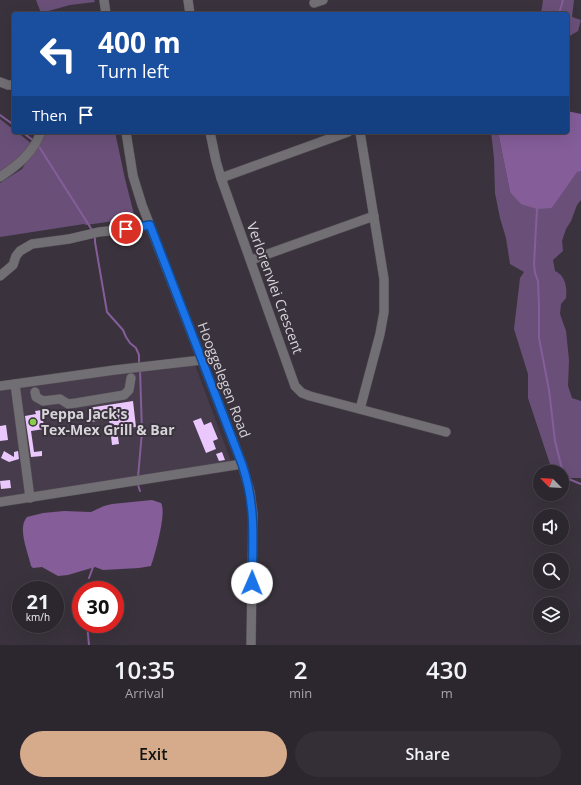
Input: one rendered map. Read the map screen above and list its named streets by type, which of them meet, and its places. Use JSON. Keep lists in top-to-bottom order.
{
  "streets": {
    "street": ["Verlorenvlei Crescent", "Hooggelegen Road"]
  },
  "places": ["Peppa Jack's Tex-Mex Grill & Bar"],
  "north": "top left",
  "page": {
    "turn": ["400 m", "Turn left"],
    "then": "Then",
    "speed": "21 km/h",
    "limit": "30",
    "eta": [
      "10:35",
      "Arrival",
      "2",
      "min",
      "430",
      "m"
    ],
    "buttons": ["Exit", "Share"]
  }
}
